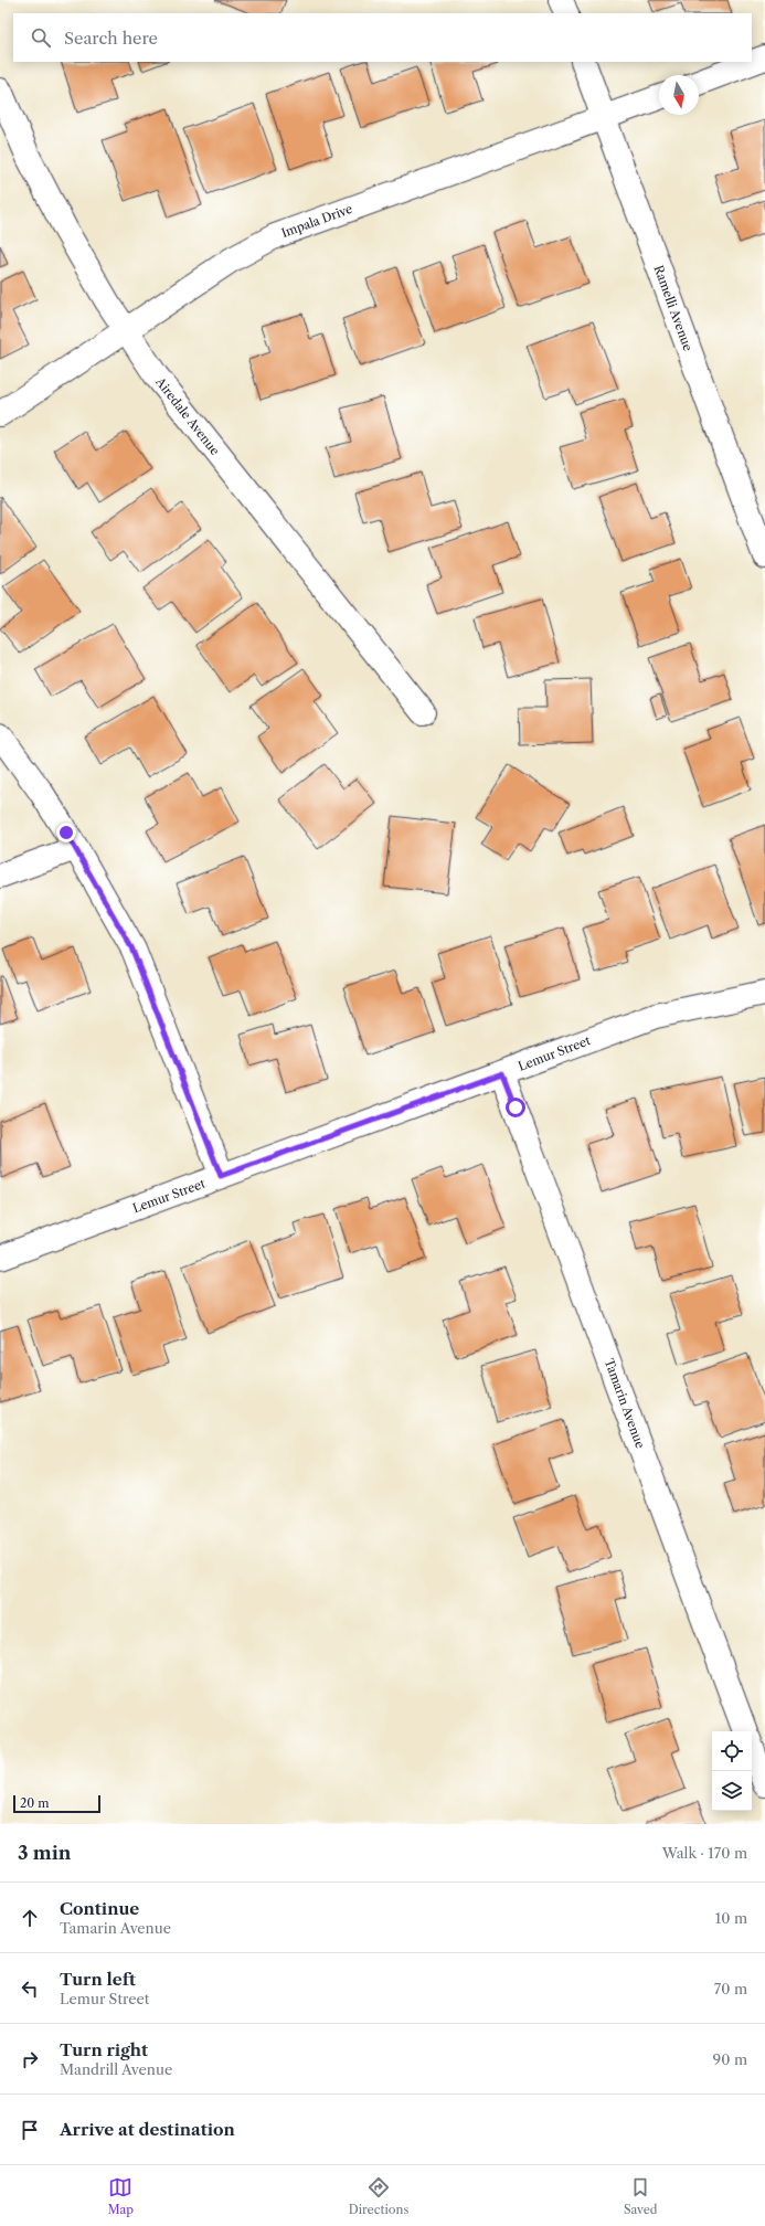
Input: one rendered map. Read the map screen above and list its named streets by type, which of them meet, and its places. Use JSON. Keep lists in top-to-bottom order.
{
  "streets": {
    "street": [
      "Impala Drive",
      "Ramelli Avenue",
      "Airedale Avenue",
      "Lemur Street",
      "Tamarin Avenue"
    ]
  },
  "crossings": [
    ["Impala Drive", "Ramelli Avenue"],
    ["Impala Drive", "Airedale Avenue"],
    ["Lemur Street", "Tamarin Avenue"]
  ],
  "scale_bar": "20 m",
  "north": "bottom",
  "page": {
    "search": "Search here",
    "scale": "20 m",
    "heading": ["3 min", "Walk · 170 m"],
    "list": [
      ["Continue", "Tamarin Avenue", "10 m"],
      ["Turn left", "Lemur Street", "70 m"],
      ["Turn right", "Mandrill Avenue", "90 m"],
      "Arrive at destination"
    ],
    "nav": ["Map", "Directions", "Saved"]
  }
}
